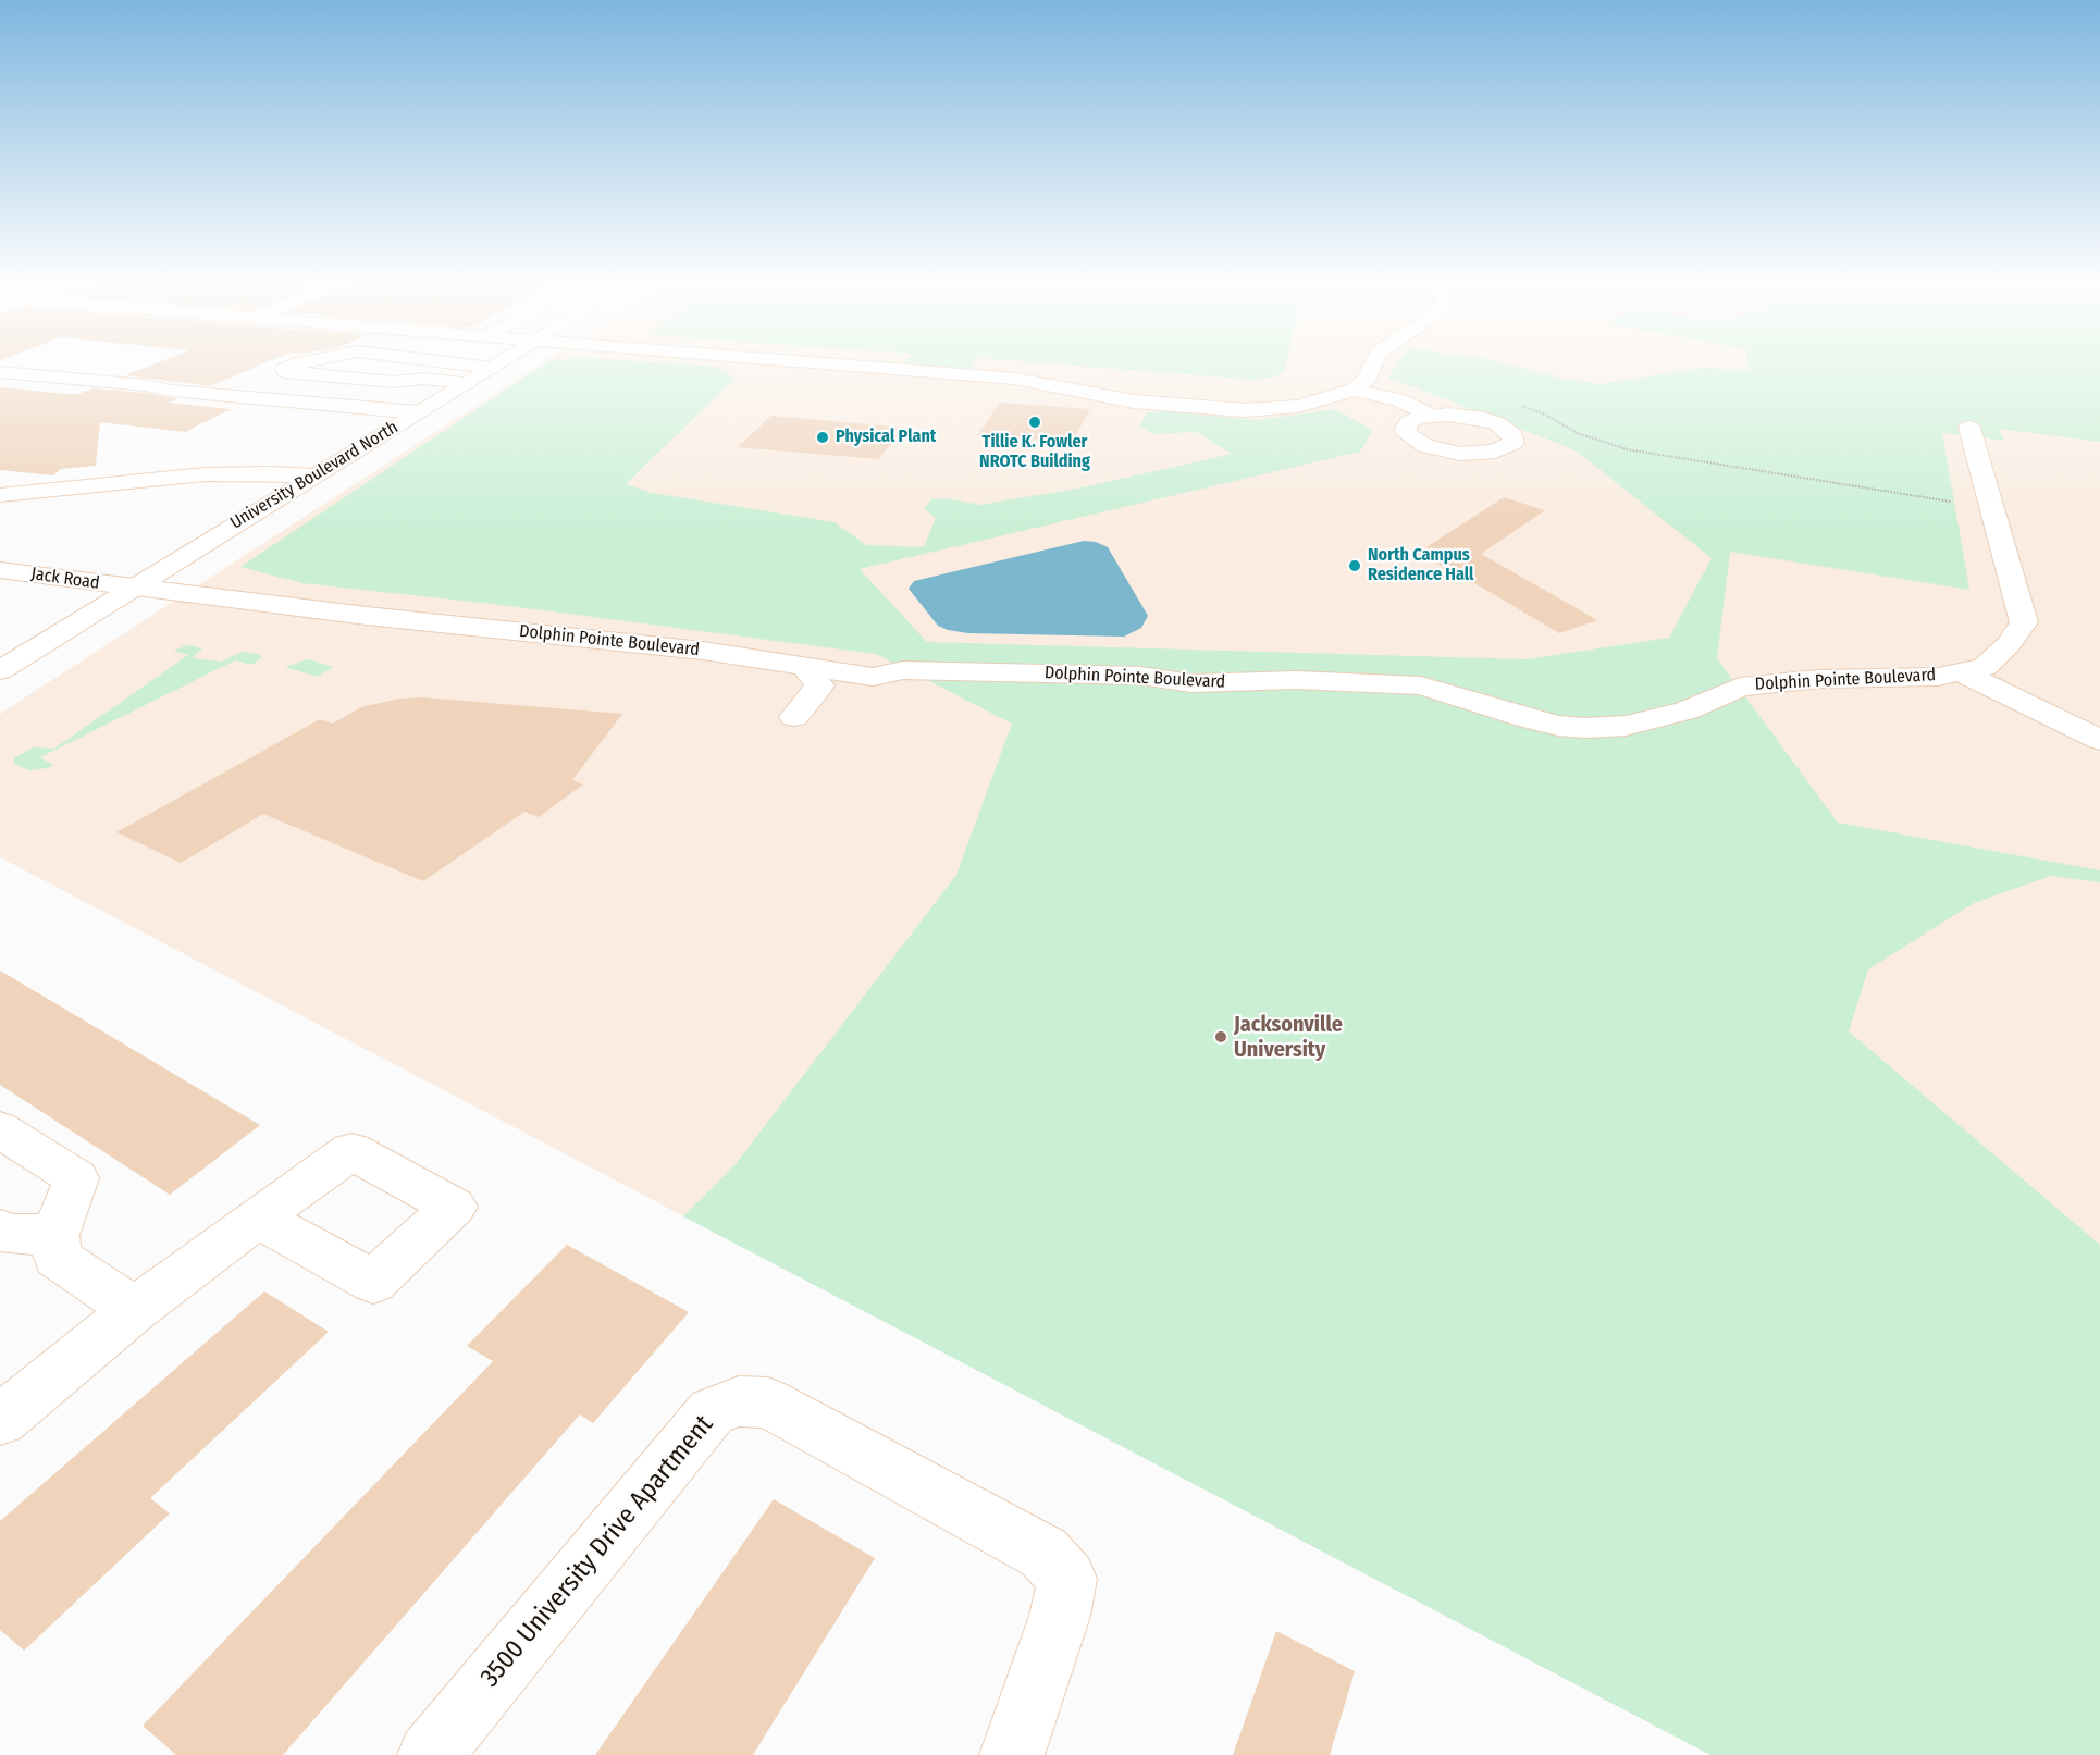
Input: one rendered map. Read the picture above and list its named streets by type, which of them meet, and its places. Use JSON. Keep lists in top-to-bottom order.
{
  "streets": {
    "street": [
      "University Boulevard North",
      "Jack Road",
      "Dolphin Pointe Boulevard",
      "3500 University Drive Apartment"
    ]
  },
  "crossings": [
    ["University Boulevard North", "Jack Road"],
    ["University Boulevard North", "Dolphin Pointe Boulevard"],
    ["Jack Road", "Dolphin Pointe Boulevard"]
  ],
  "places": [
    "Tillie K. Fowler NROTC Building",
    "Physical Plant",
    "North Campus Residence Hall",
    "Jacksonville University"
  ]
}
